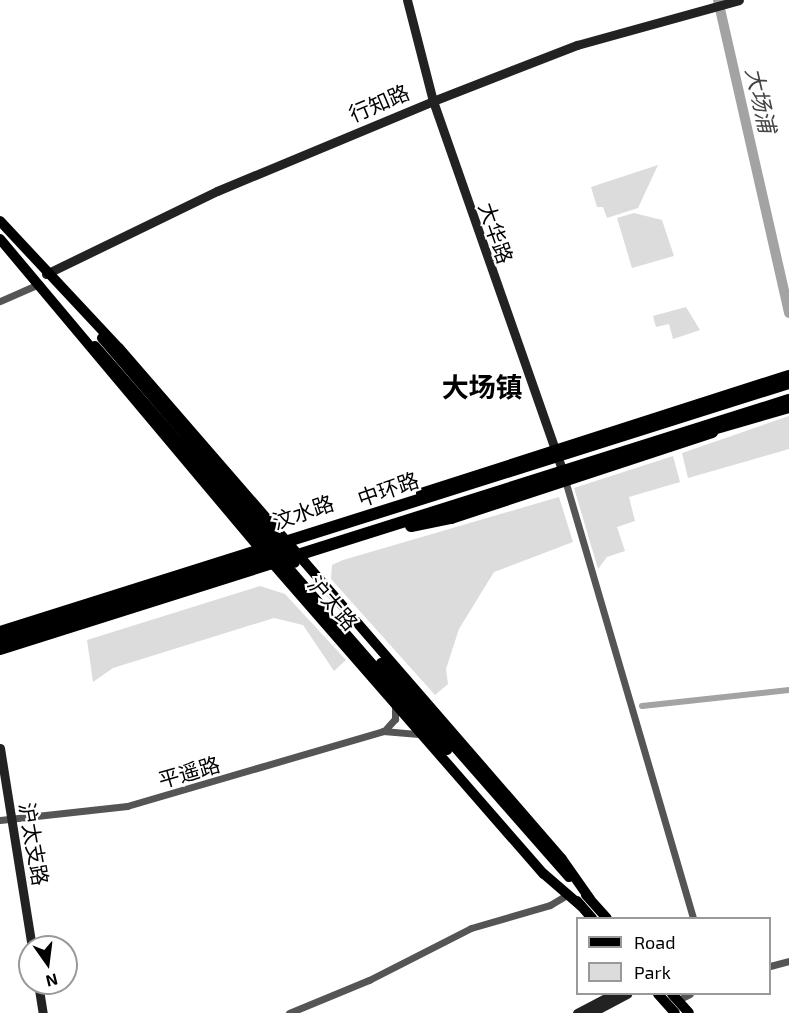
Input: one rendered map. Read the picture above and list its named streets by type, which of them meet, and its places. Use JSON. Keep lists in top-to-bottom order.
{
  "streets": {
    "highway": ["中环路"],
    "main road": ["汶水路", "沪太路"],
    "street": [
      "行知路",
      "大华路",
      "平遥路",
      "沪太支路"
    ]
  },
  "crossings": [
    ["行知路", "大华路"],
    ["行知路", "沪太路"],
    ["大华路", "汶水路"],
    ["中环路", "汶水路"],
    ["汶水路", "沪太路"],
    ["沪太路", "平遥路"],
    ["平遥路", "沪太支路"]
  ],
  "districts": ["大场镇"],
  "water": ["大场浦"],
  "legend": ["Road", "Park"],
  "north": "bottom"
}
